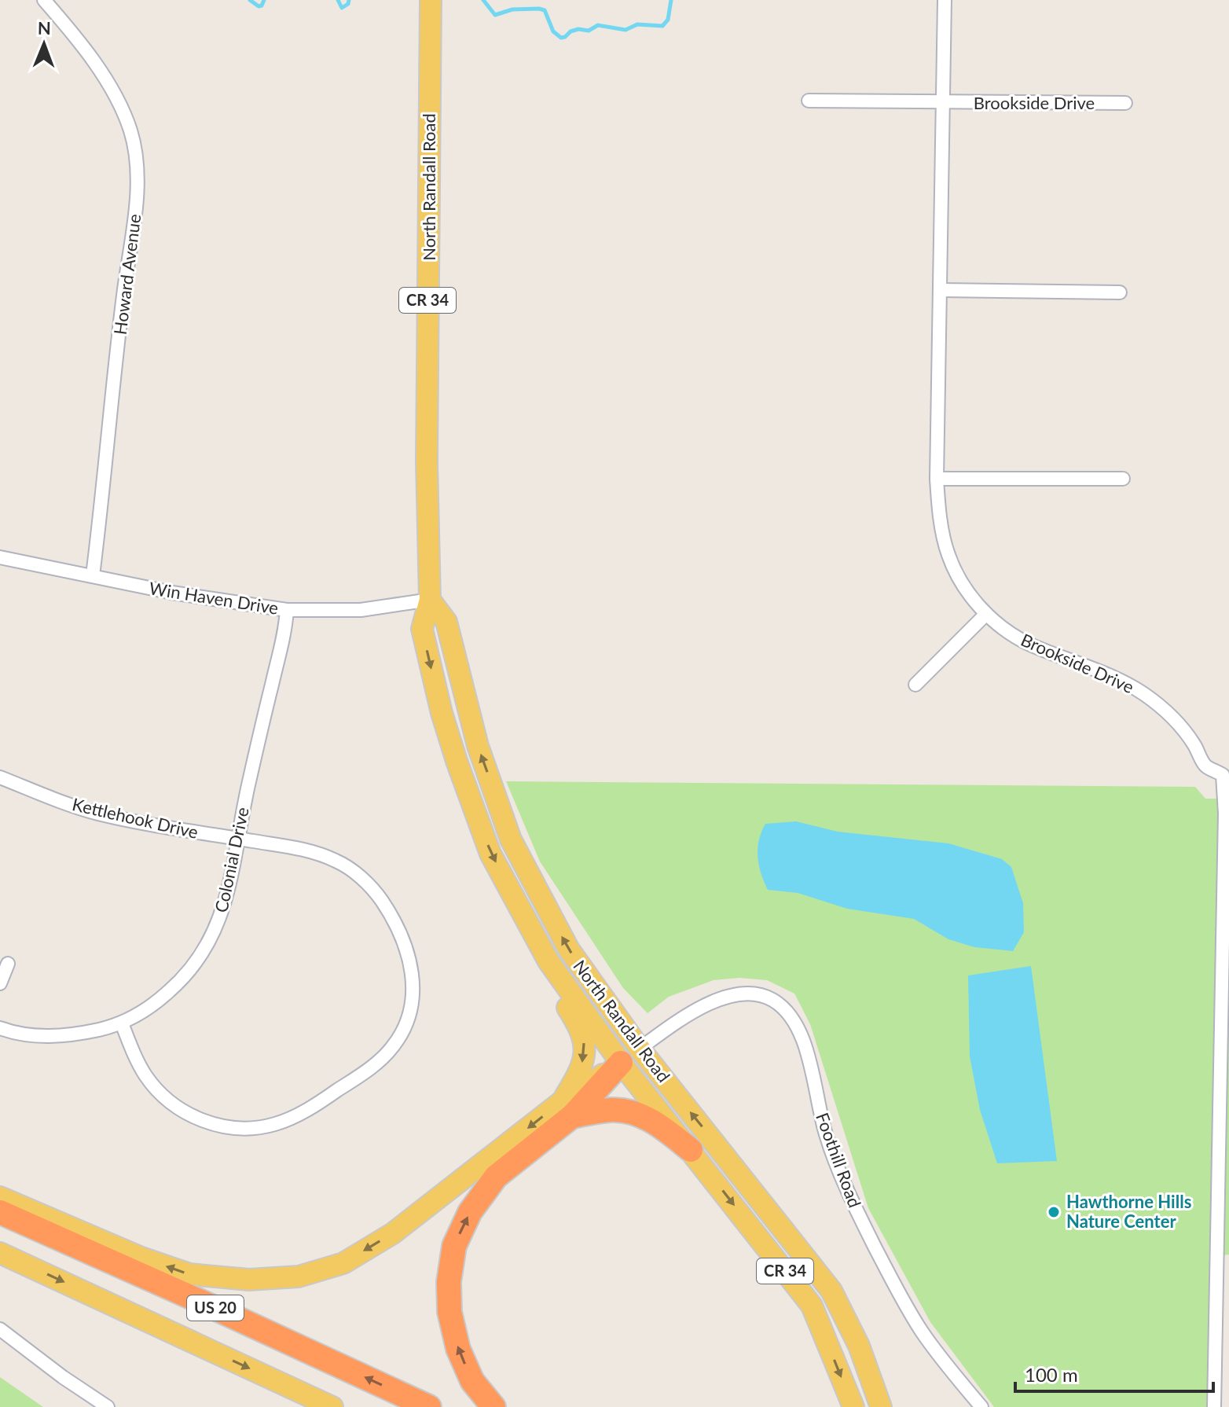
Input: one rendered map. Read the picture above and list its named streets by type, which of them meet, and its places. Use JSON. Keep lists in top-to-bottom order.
{
  "streets": {
    "highway": ["US 20"],
    "main road": ["North Randall Road", "CR 34"],
    "street": [
      "Brookside Drive",
      "Howard Avenue",
      "Win Haven Drive",
      "Kettlehook Drive",
      "Colonial Drive",
      "Foothill Road"
    ]
  },
  "crossings": [
    ["North Randall Road", "Win Haven Drive"],
    ["North Randall Road", "Foothill Road"],
    ["Howard Avenue", "Win Haven Drive"],
    ["Win Haven Drive", "Colonial Drive"],
    ["Kettlehook Drive", "Colonial Drive"]
  ],
  "places": ["Hawthorne Hills Nature Center"],
  "scale_bar": "100 m",
  "north": "top"
}
